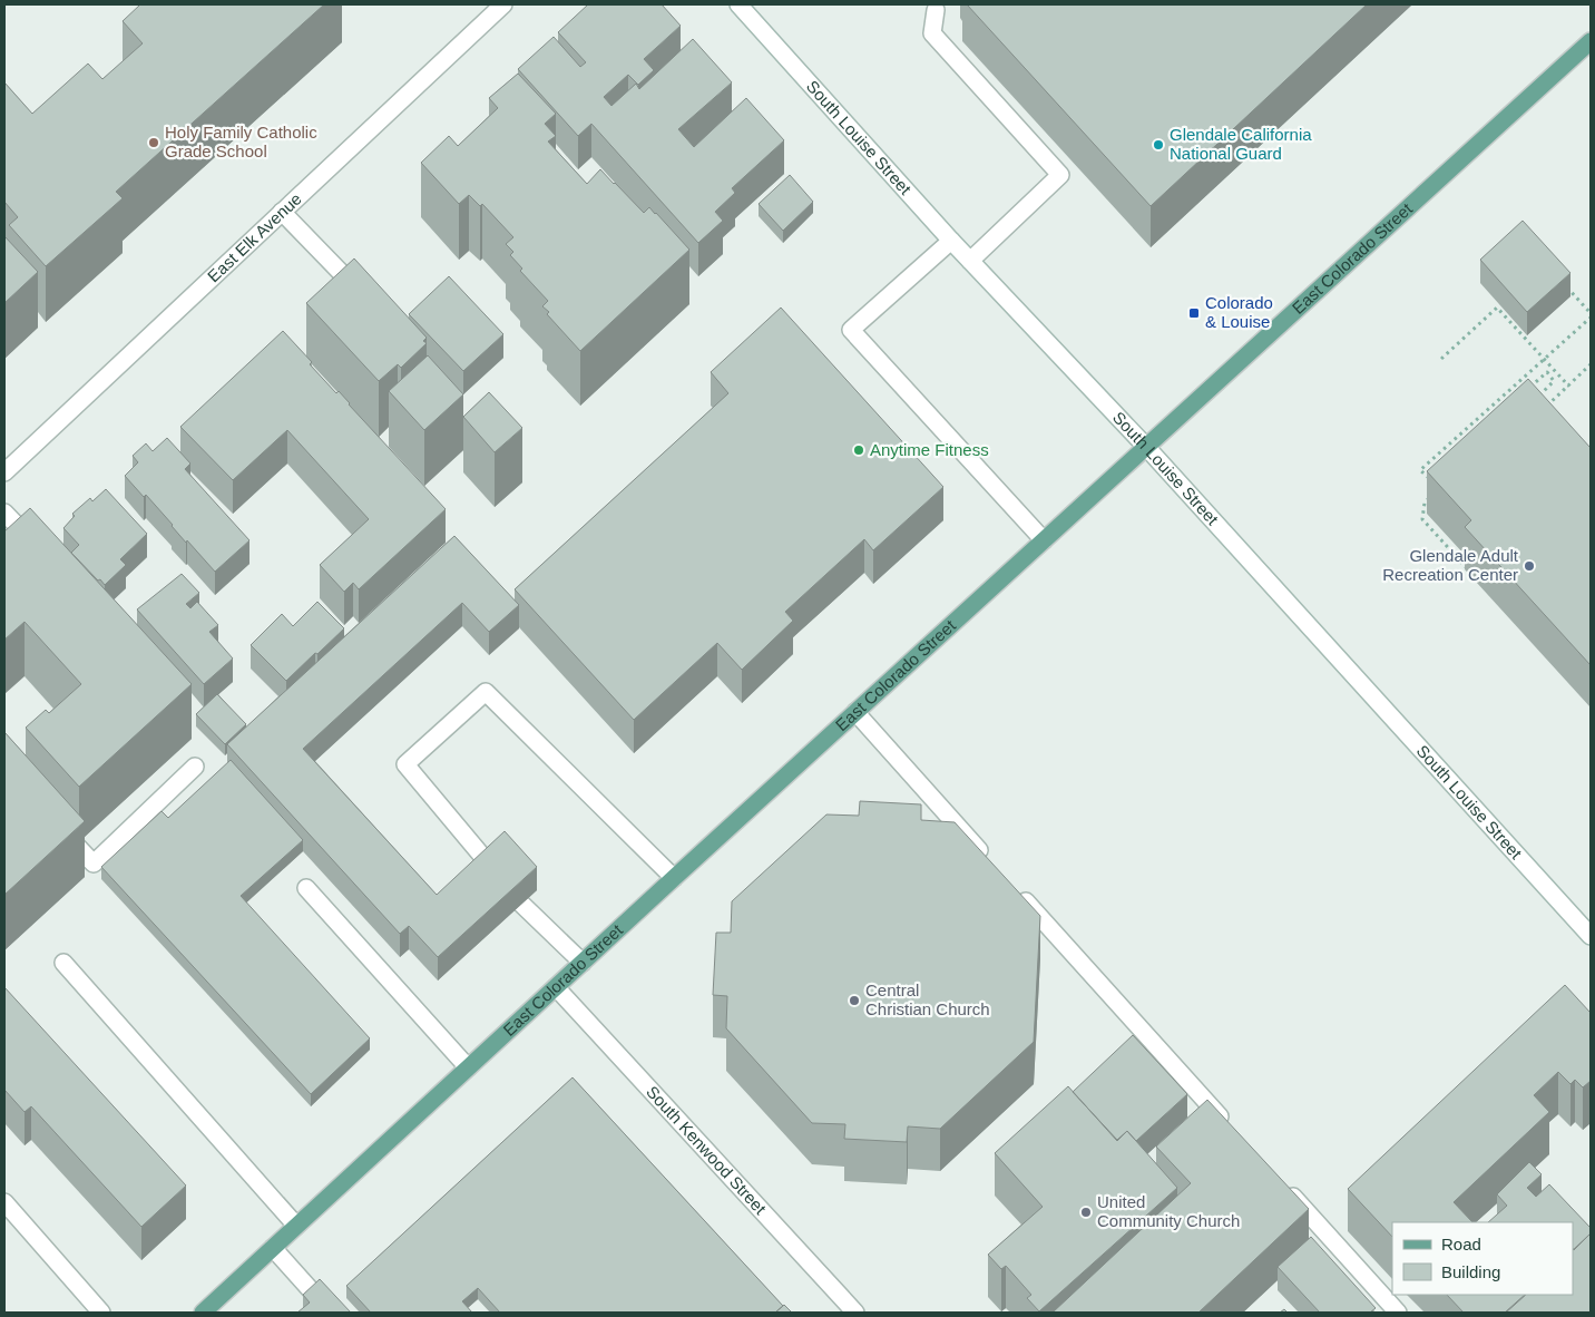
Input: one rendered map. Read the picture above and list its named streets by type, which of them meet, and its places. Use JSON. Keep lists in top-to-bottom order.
{
  "streets": {
    "main road": ["East Colorado Street"],
    "street": ["South Louise Street", "East Elk Avenue", "South Kenwood Street"]
  },
  "crossings": [
    ["South Louise Street", "East Colorado Street"],
    ["East Colorado Street", "South Kenwood Street"]
  ],
  "places": {
    "other": [
      "Holy Family Catholic Grade School",
      "Glendale California National Guard",
      "Anytime Fitness",
      "Glendale Adult Recreation Center",
      "Central Christian Church",
      "United Community Church"
    ],
    "transit": ["Colorado & Louise"]
  },
  "legend": ["Road", "Building"]
}
